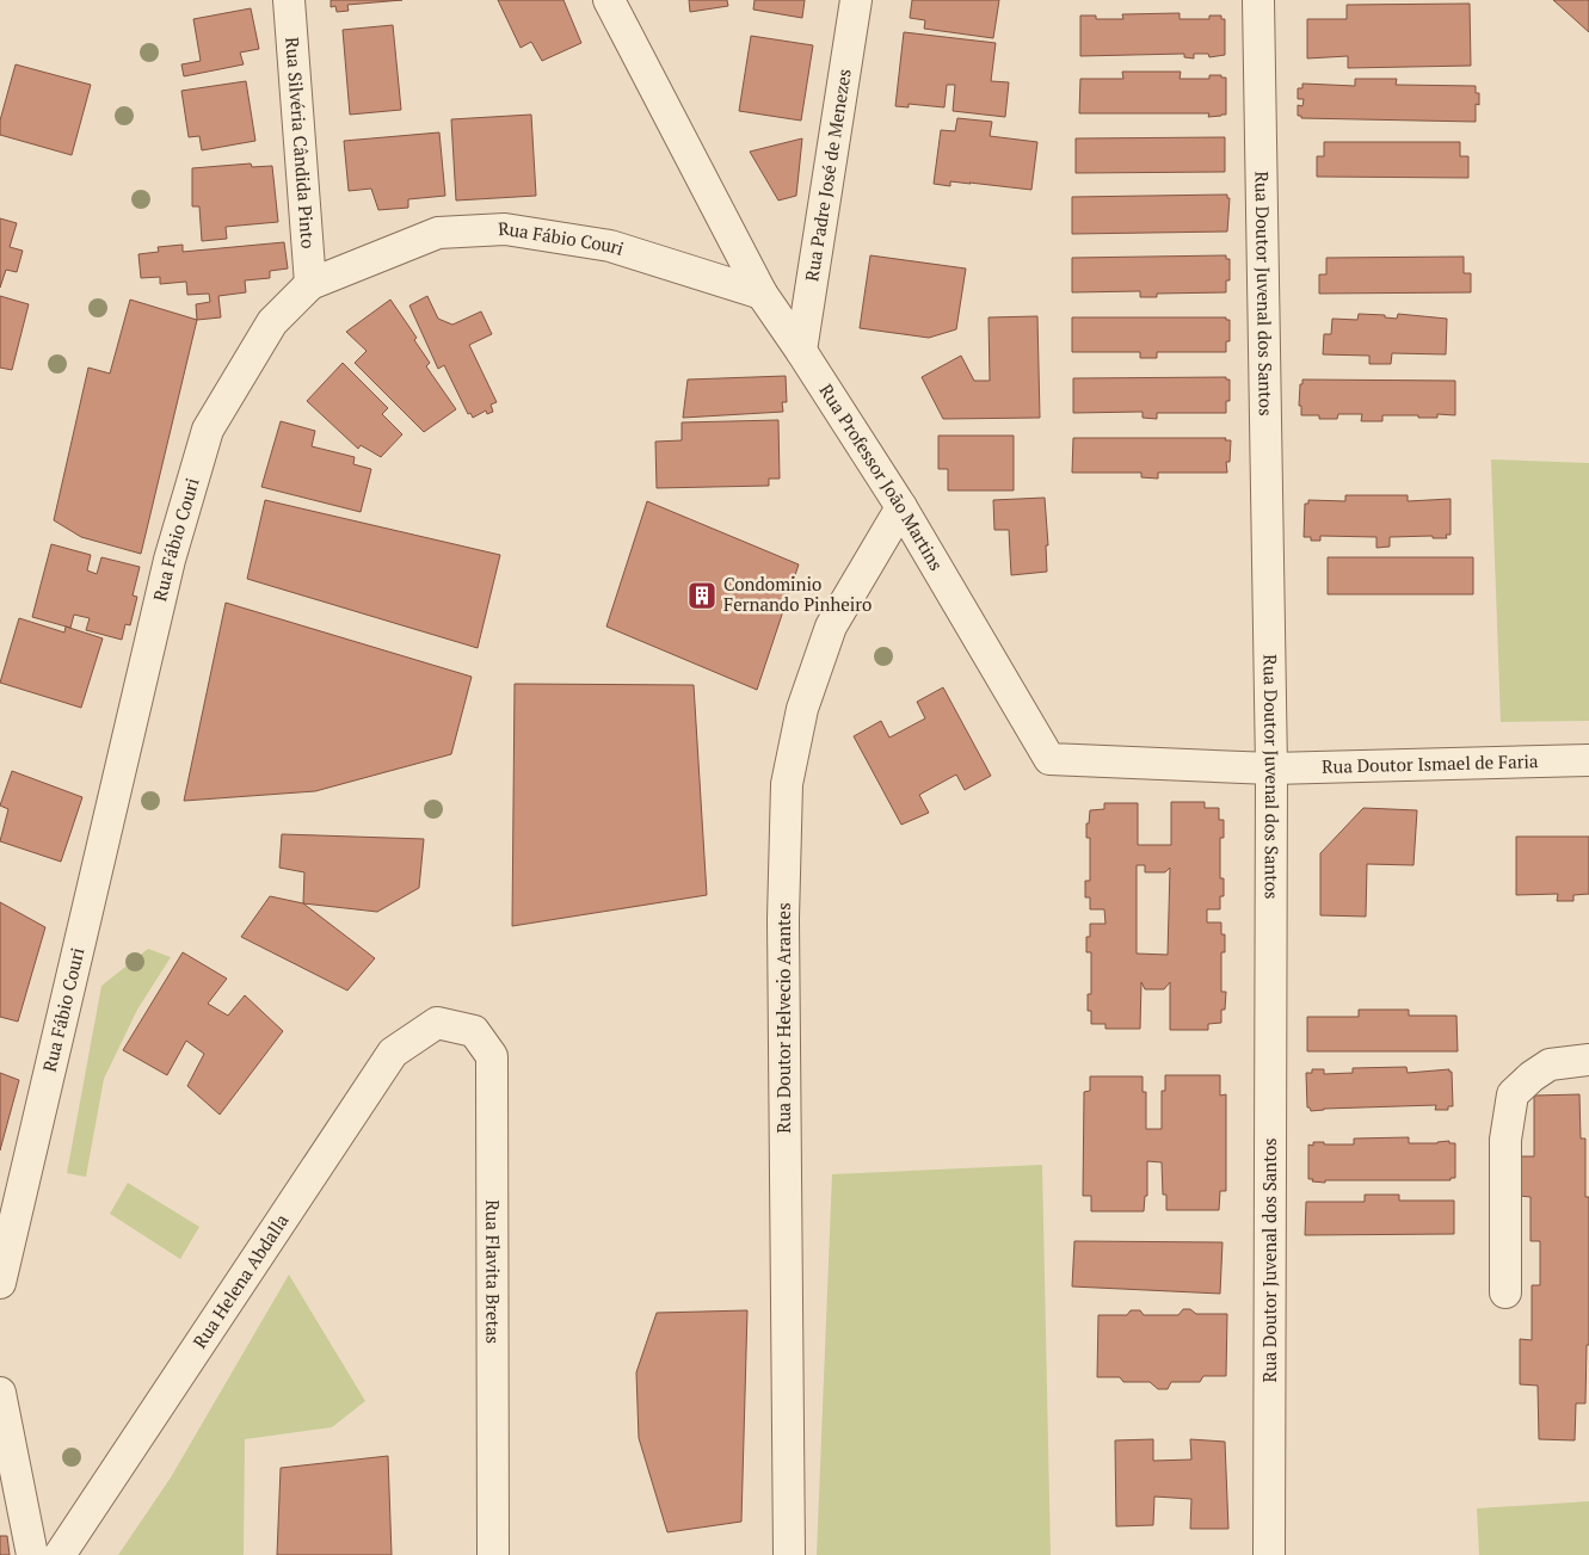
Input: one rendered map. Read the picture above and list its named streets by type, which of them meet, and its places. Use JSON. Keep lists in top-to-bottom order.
{
  "streets": {
    "street": [
      "Rua Silvéria Cândida Pinto",
      "Rua Padre José de Menezes",
      "Rua Fábio Couri",
      "Rua Doutor Juvenal dos Santos",
      "Rua Professor João Martins",
      "Rua Doutor Ismael de Faria",
      "Rua Doutor Helvecio Arantes",
      "Rua Flavita Bretas",
      "Rua Helena Abdalla"
    ]
  },
  "crossings": [
    ["Rua Silvéria Cândida Pinto", "Rua Fábio Couri"],
    ["Rua Padre José de Menezes", "Rua Professor João Martins"],
    ["Rua Fábio Couri", "Rua Professor João Martins"],
    ["Rua Doutor Juvenal dos Santos", "Rua Professor João Martins"],
    ["Rua Doutor Juvenal dos Santos", "Rua Doutor Ismael de Faria"],
    ["Rua Professor João Martins", "Rua Doutor Ismael de Faria"],
    ["Rua Professor João Martins", "Rua Doutor Helvecio Arantes"],
    ["Rua Flavita Bretas", "Rua Helena Abdalla"]
  ],
  "places": {
    "building": ["Condominio Fernando Pinheiro"]
  }
}
